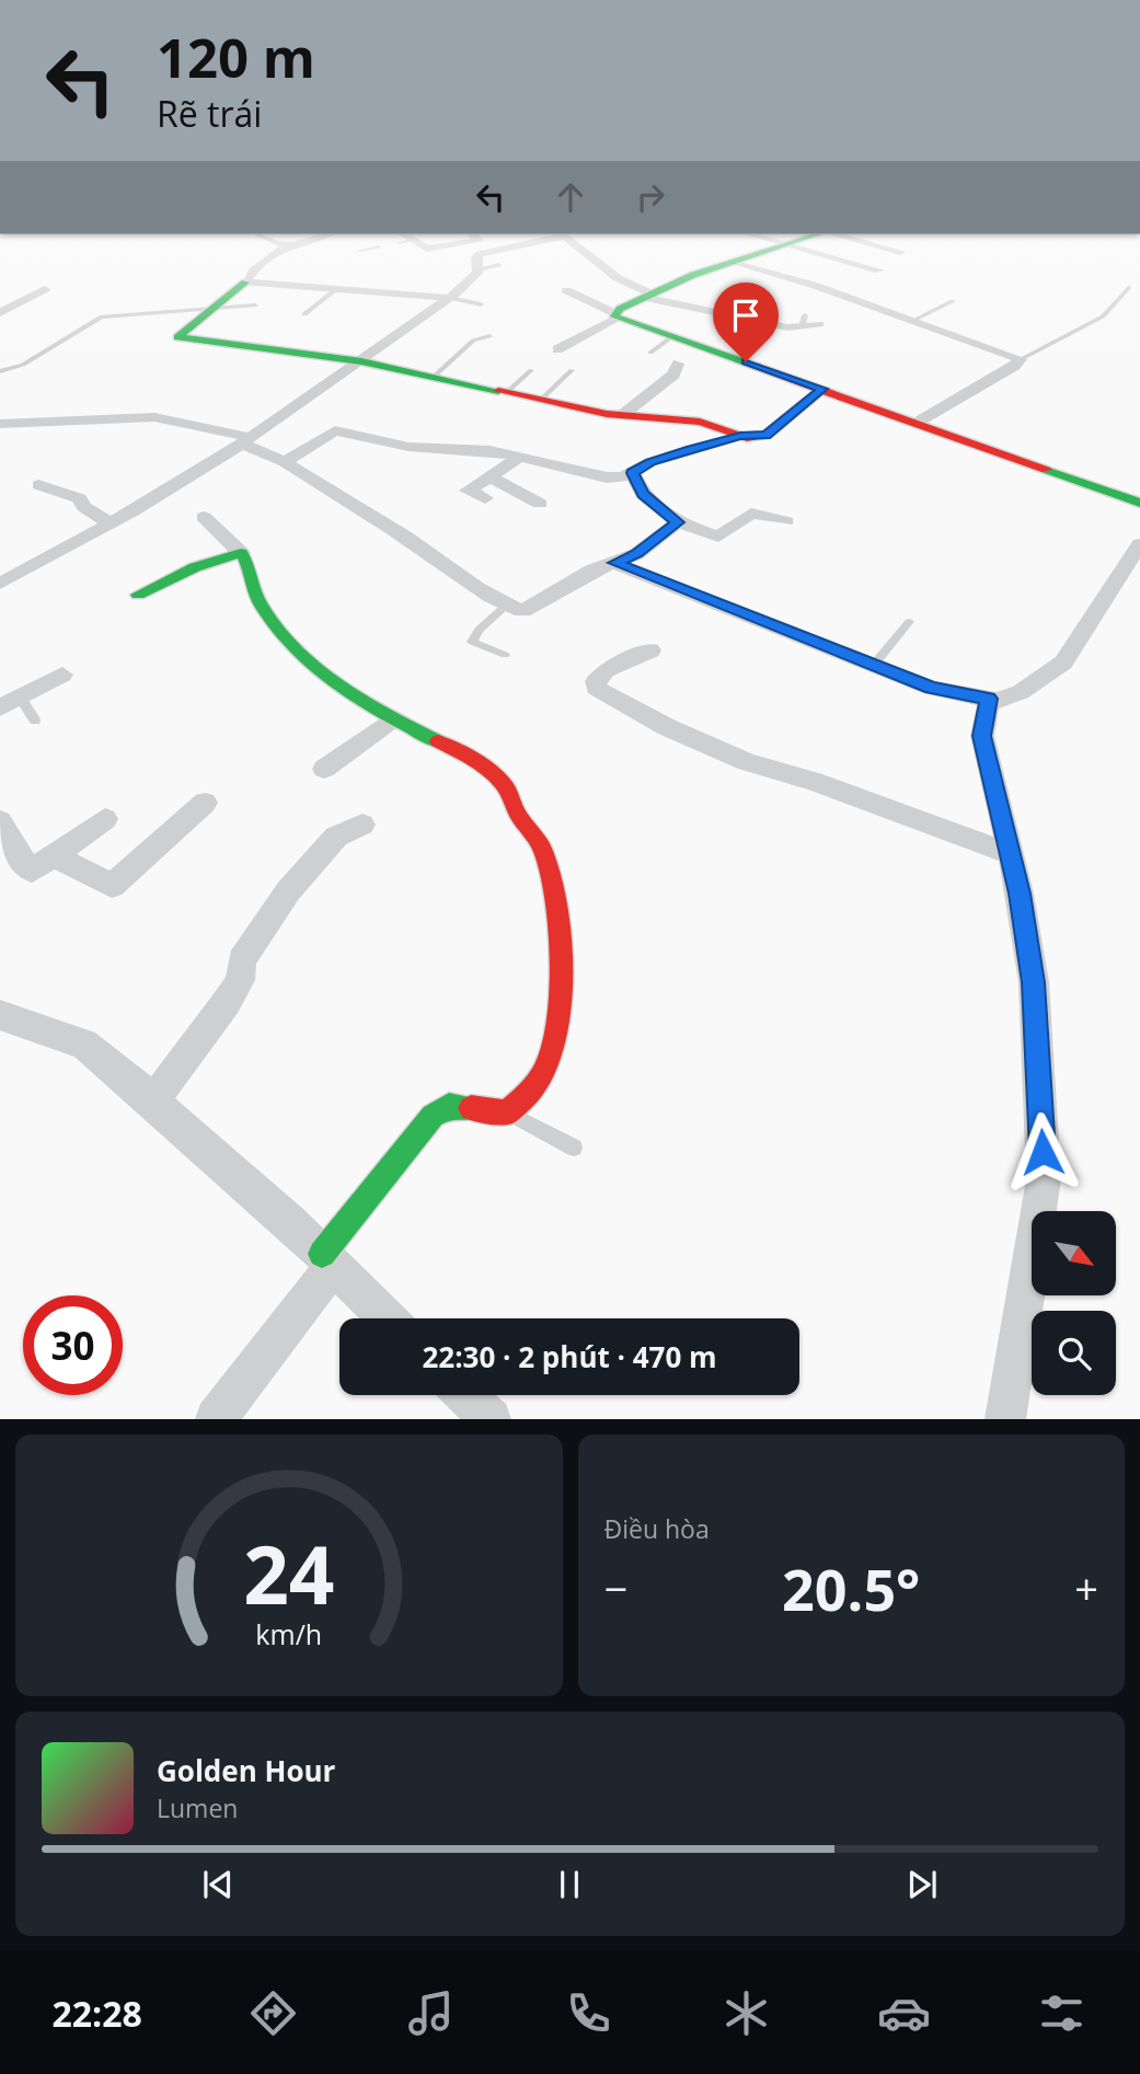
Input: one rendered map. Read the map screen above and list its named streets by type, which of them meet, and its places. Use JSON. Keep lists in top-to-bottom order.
{
  "north": "bottom right",
  "page": {
    "turn": ["120 m", "Rẽ trái"],
    "limit": "30",
    "trip": "22:30 · 2 phút · 470 m",
    "tile": "Điều hòa",
    "heat": ["−", "20.5°", "+"],
    "song": ["Golden Hour", "Lumen"],
    "tabs": "22:28",
    "gauge": ["24", "km/h"]
  }
}
